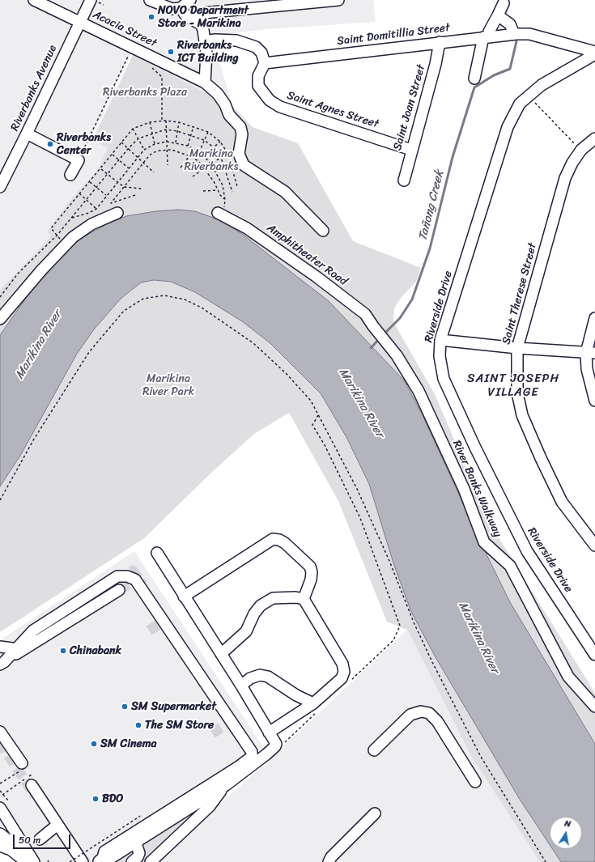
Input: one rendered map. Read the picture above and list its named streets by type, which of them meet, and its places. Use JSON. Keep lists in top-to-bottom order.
{
  "streets": {
    "street": [
      "Acacia Street",
      "Saint Domitillia Street",
      "Riverbanks Avenue",
      "Saint Joan Street",
      "Saint Agnes Street",
      "Amphitheater Road",
      "Saint Therese Street",
      "Riverside Drive",
      "River Banks Walkway"
    ]
  },
  "crossings": [
    ["Acacia Street", "Riverbanks Avenue"],
    ["Saint Domitillia Street", "Saint Joan Street"],
    ["Saint Domitillia Street", "Saint Agnes Street"],
    ["Saint Domitillia Street", "Riverside Drive"],
    ["Saint Joan Street", "Saint Agnes Street"],
    ["Amphitheater Road", "River Banks Walkway"]
  ],
  "districts": ["SAINT JOSEPH VILLAGE"],
  "water": ["Tañong Creek", "Marikina River"],
  "parks": ["Riverbanks Plaza", "Marikina Riverbanks", "Marikina River Park"],
  "places": [
    "NOVO Department Store - Marikina",
    "Riverbanks ICT Building",
    "Riverbanks Center",
    "Chinabank",
    "SM Supermarket",
    "The SM Store",
    "SM Cinema",
    "BDO"
  ],
  "scale_bar": "50 m",
  "north": "top"
}
